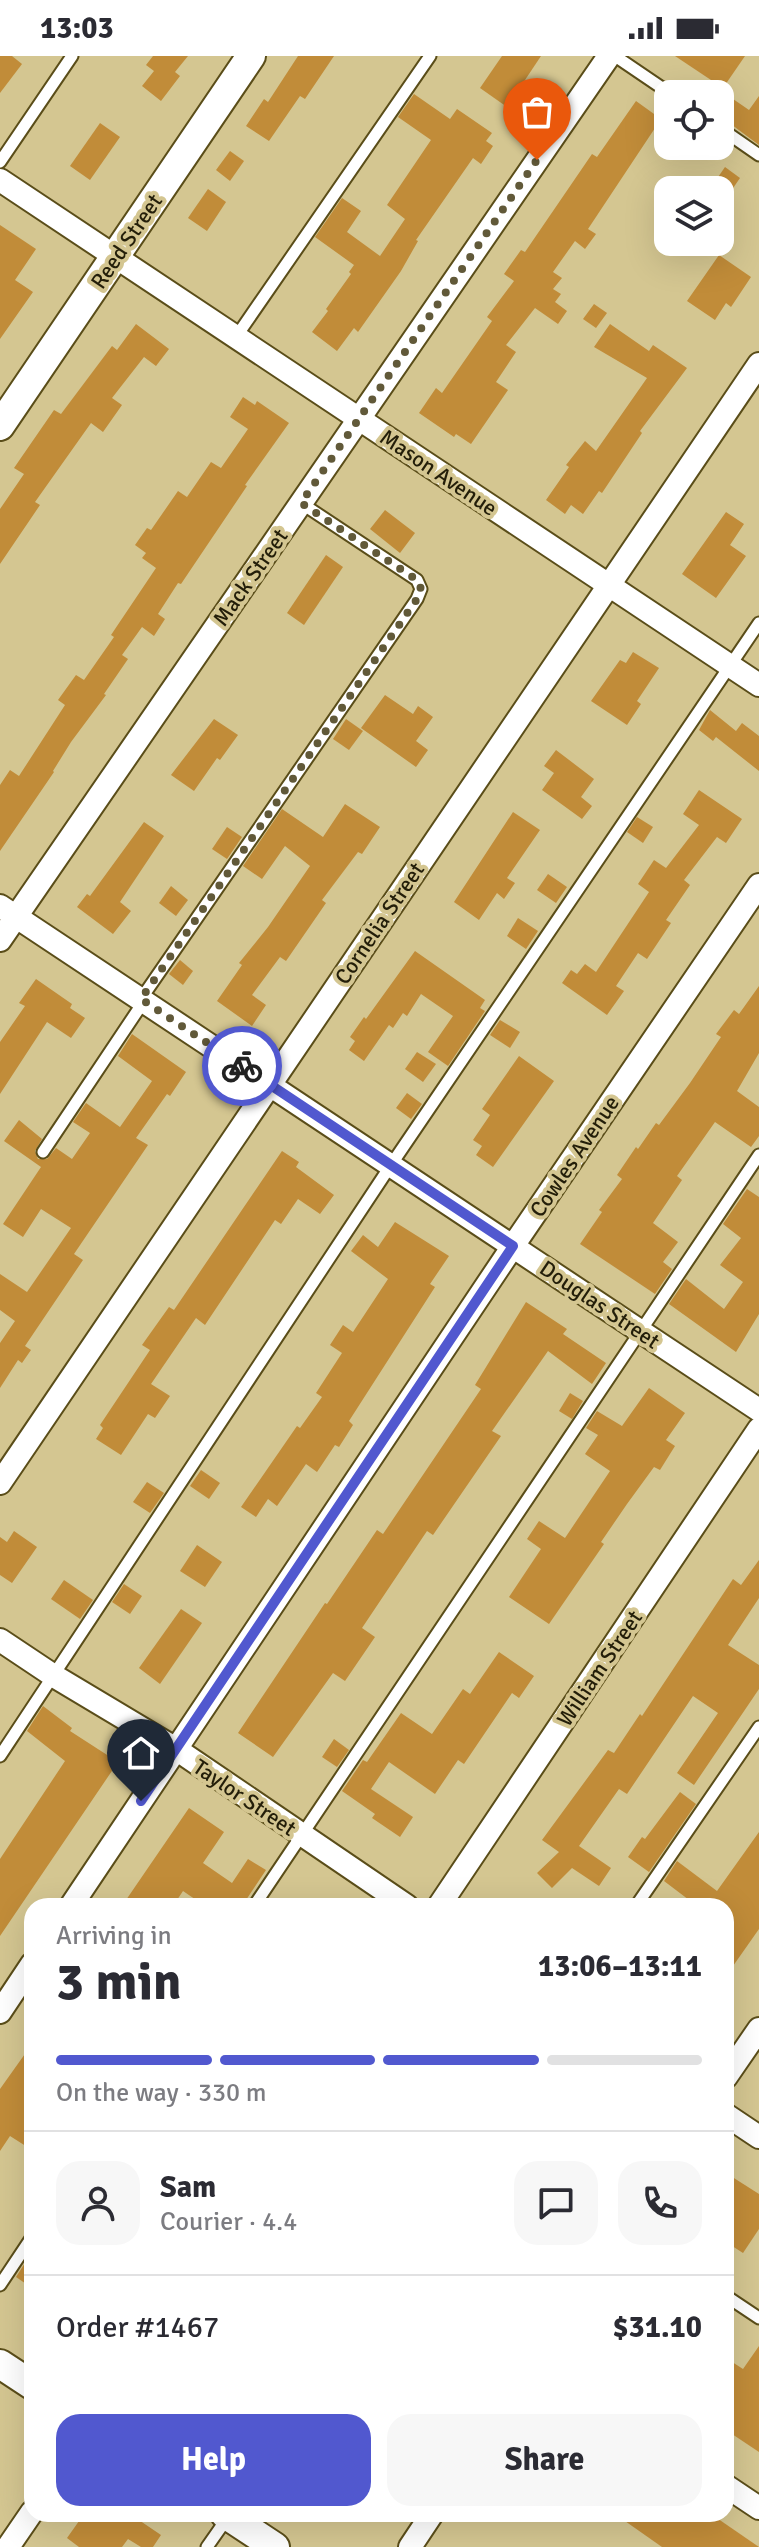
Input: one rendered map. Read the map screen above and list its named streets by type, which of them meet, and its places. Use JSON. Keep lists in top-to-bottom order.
{
  "streets": {
    "street": [
      "Reed Street",
      "Mason Avenue",
      "Mack Street",
      "Cornelia Street",
      "Cowles Avenue",
      "Douglas Street",
      "William Street",
      "Taylor Street"
    ]
  },
  "crossings": [
    ["Reed Street", "Mason Avenue"],
    ["Mason Avenue", "Mack Street"],
    ["Mason Avenue", "Cornelia Street"],
    ["Mack Street", "Douglas Street"],
    ["Cornelia Street", "Douglas Street"],
    ["Cowles Avenue", "Douglas Street"],
    ["Cowles Avenue", "Taylor Street"]
  ],
  "page": {
    "status": "13:03",
    "heading": ["3 min", "Arriving in", "13:06–13:11"],
    "panel": [
      "Sam",
      "Courier · 4.4",
      "Order #1467",
      "$31.10"
    ],
    "bar": "On the way · 330 m",
    "buttons": ["Help", "Share"]
  }
}
